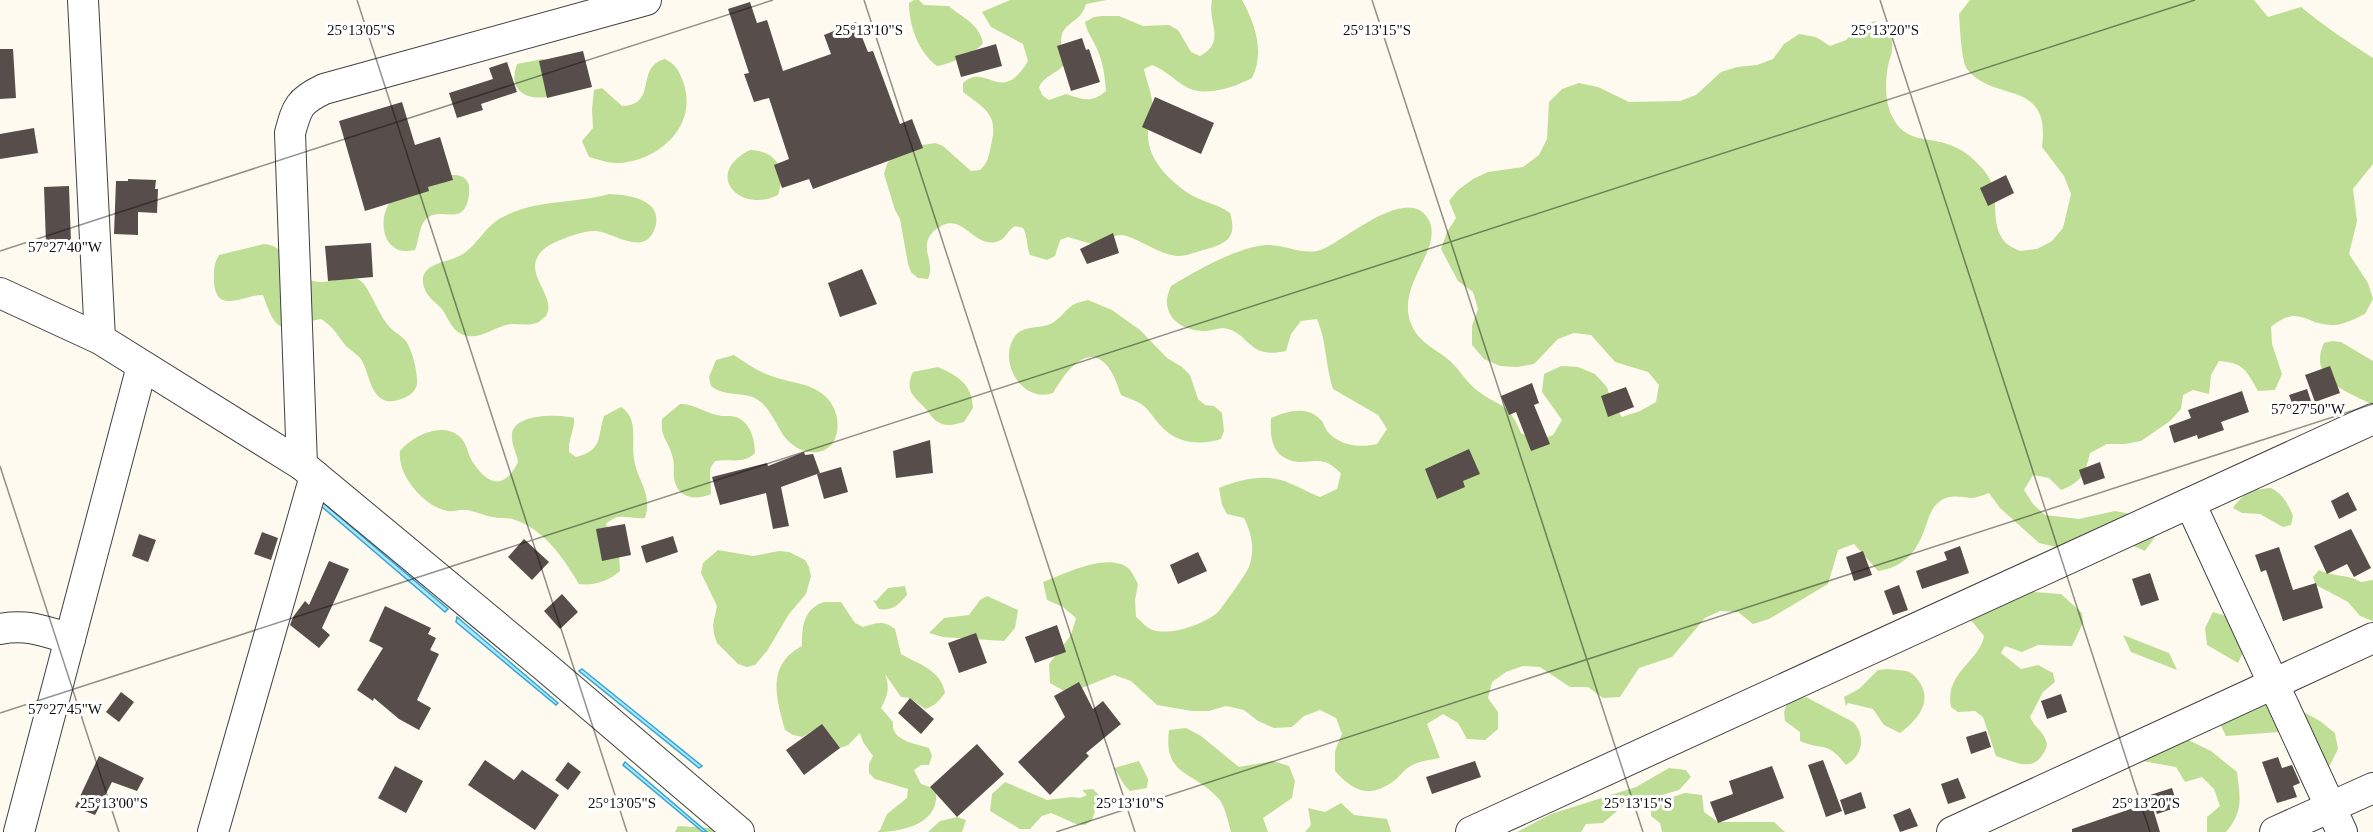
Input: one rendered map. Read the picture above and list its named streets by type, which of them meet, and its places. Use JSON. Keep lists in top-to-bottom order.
{
  "coordinates": [
    "25°13'05\"S",
    "25°13'10\"S",
    "25°13'15\"S",
    "25°13'20\"S",
    "57°27'40\"W",
    "57°27'50\"W",
    "57°27'45\"W",
    "25°13'00\"S"
  ]
}
